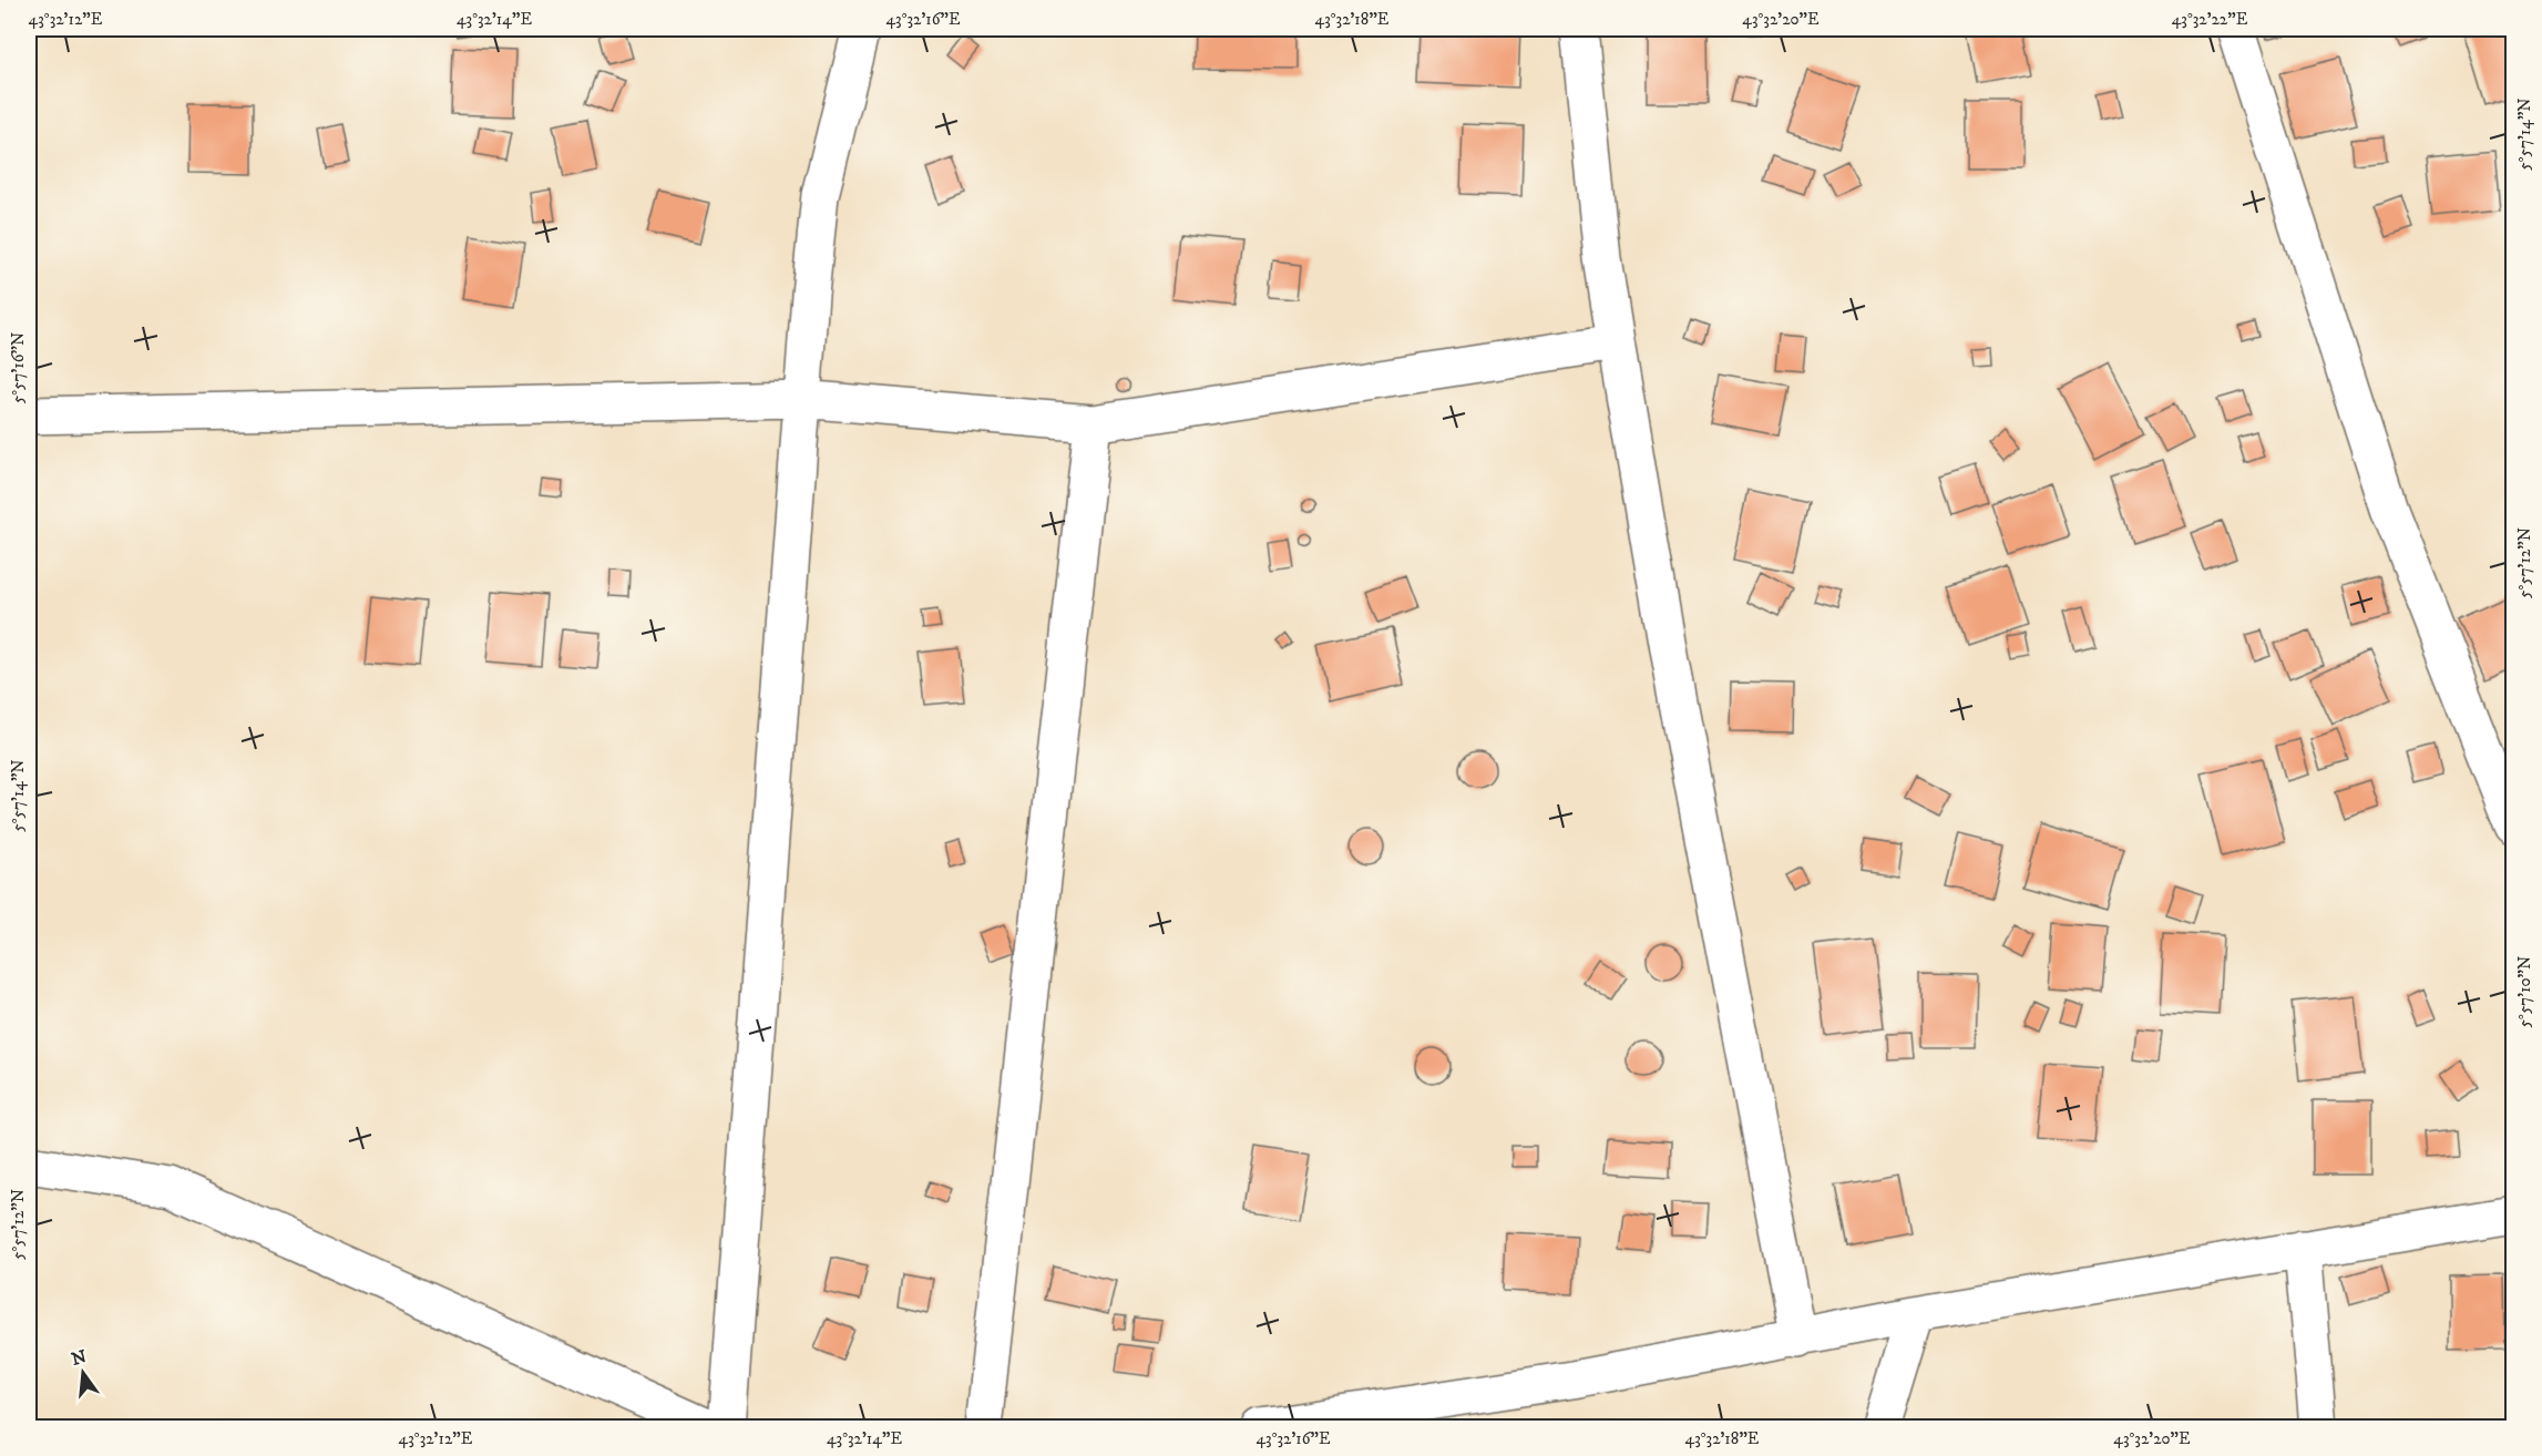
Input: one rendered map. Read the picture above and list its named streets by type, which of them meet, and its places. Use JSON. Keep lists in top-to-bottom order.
{
  "north": "top",
  "coordinates": [
    "43°32'12\"E",
    "43°32'14\"E",
    "43°32'16\"E",
    "43°32'18\"E",
    "43°32'20\"E",
    "43°32'22\"E",
    "5°57'14\"N",
    "5°57'16\"N",
    "5°57'12\"N",
    "5°57'10\"N"
  ]
}
